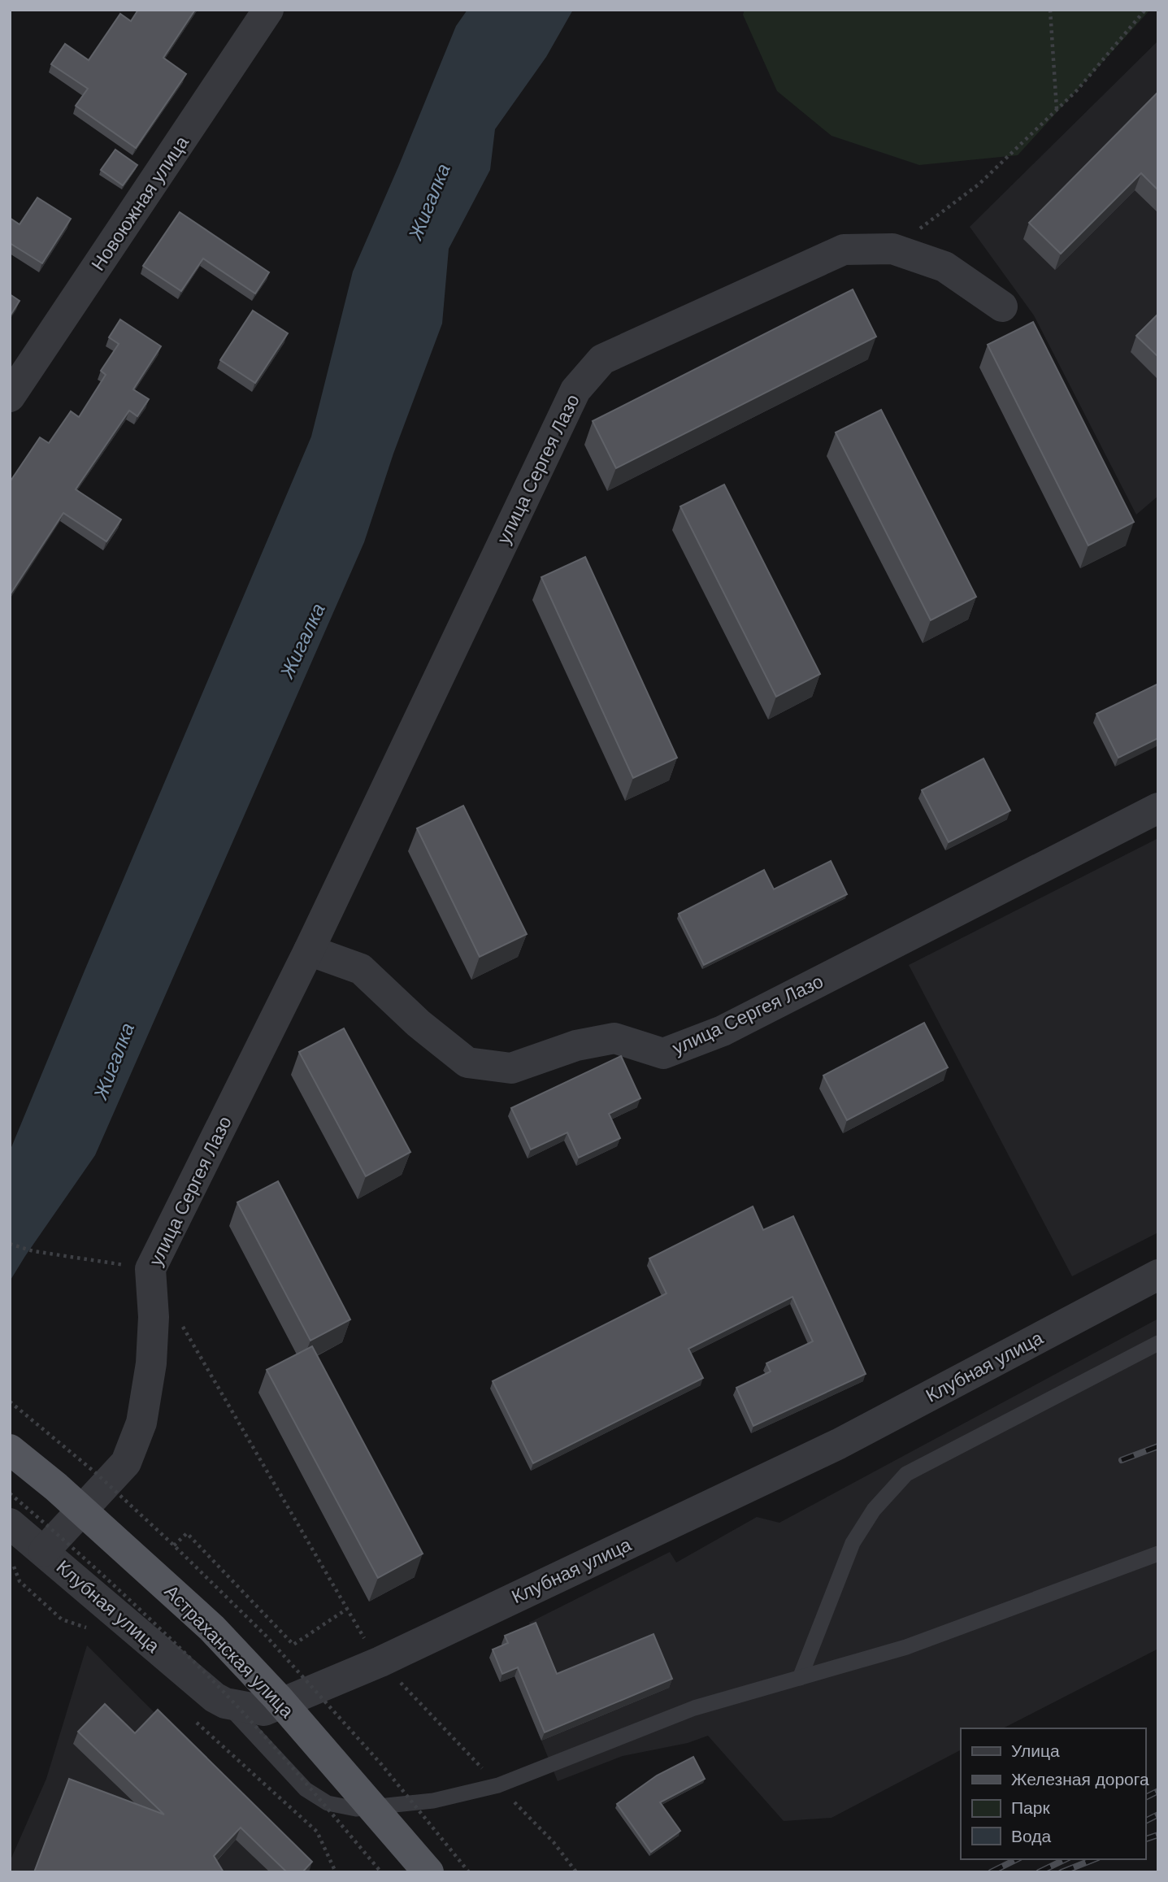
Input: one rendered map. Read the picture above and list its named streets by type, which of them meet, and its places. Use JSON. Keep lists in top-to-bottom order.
{
  "streets": {
    "main road": ["Астраханская улица"],
    "street": ["Новоюжная улица", "улица Сергея Лазо", "Клубная улица"]
  },
  "crossings": [
    ["улица Сергея Лазо", "Клубная улица"]
  ],
  "water": ["Жигалка"],
  "legend": [
    "Улица",
    "Железная дорога",
    "Парк",
    "Вода"
  ]
}
